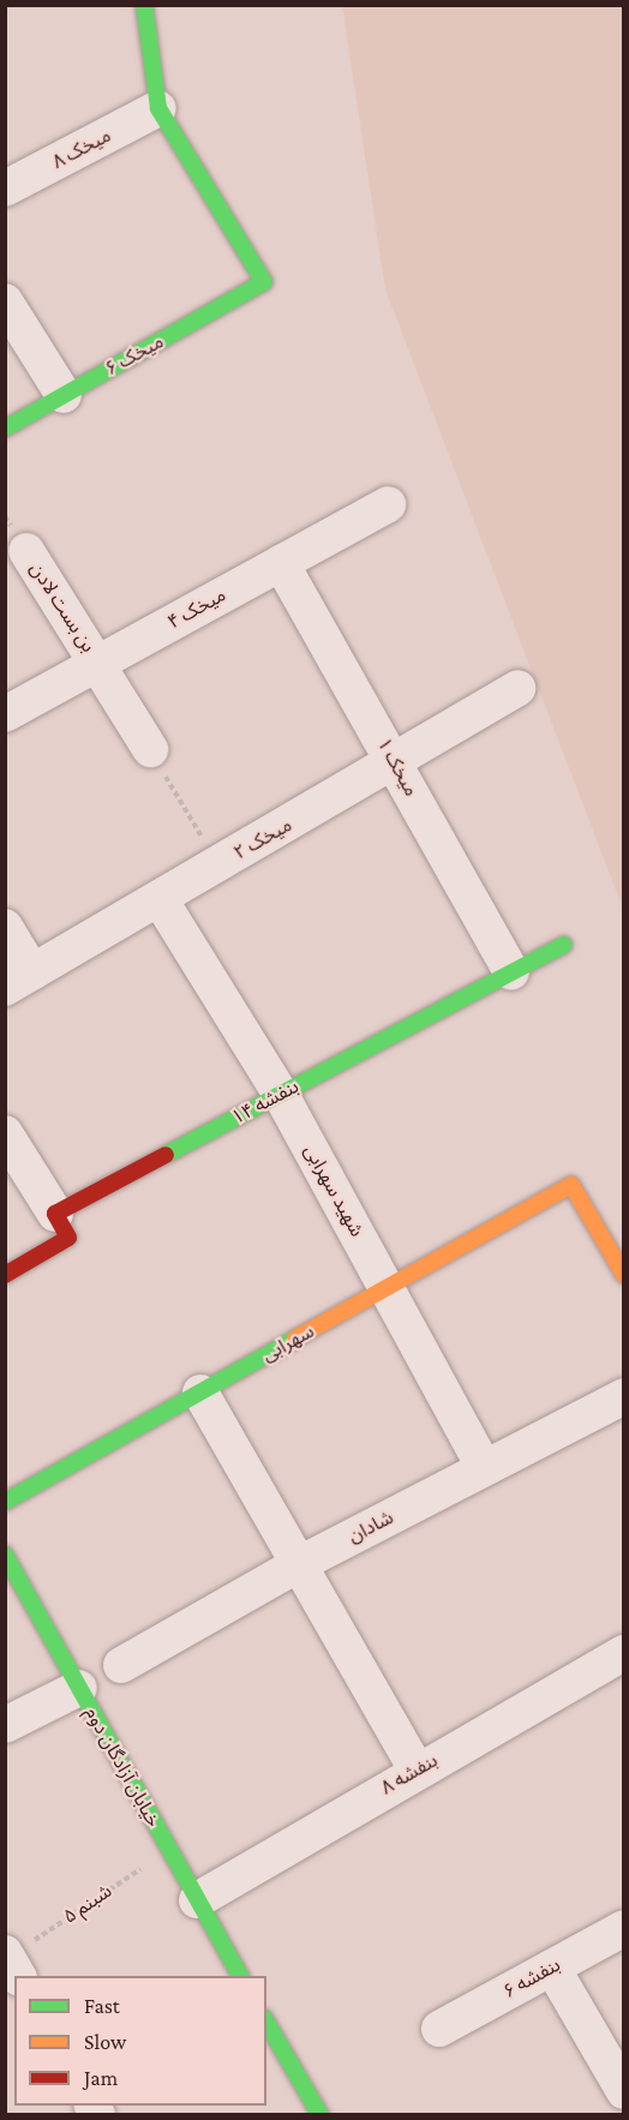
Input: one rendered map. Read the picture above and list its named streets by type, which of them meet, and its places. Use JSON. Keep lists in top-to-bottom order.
{
  "streets": {
    "street": [
      "میخک ۸",
      "میخک ۶",
      "بن بست لادن",
      "میخک ۴",
      "میخک ۱",
      "میخک ۲",
      "بنفشه ۱۴",
      "شهید سهرابی",
      "سهرابی",
      "شادان",
      "خیابان آزادگان دوم",
      "بنفشه ۸",
      "بنفشه ۶"
    ],
    "path": ["شبنم ۵"]
  },
  "crossings": [
    ["میخک ۸", "میخک ۶"],
    ["بن بست لادن", "میخک ۴"],
    ["میخک ۴", "میخک ۱"],
    ["میخک ۱", "میخک ۲"],
    ["میخک ۱", "بنفشه ۱۴"],
    ["میخک ۲", "شهید سهرابی"],
    ["بنفشه ۱۴", "شهید سهرابی"],
    ["شهید سهرابی", "سهرابی"],
    ["شهید سهرابی", "شادان"],
    ["خیابان آزادگان دوم", "بنفشه ۸"],
    ["خیابان آزادگان دوم", "شبنم ۵"]
  ],
  "legend": ["Fast", "Slow", "Jam"]
}
